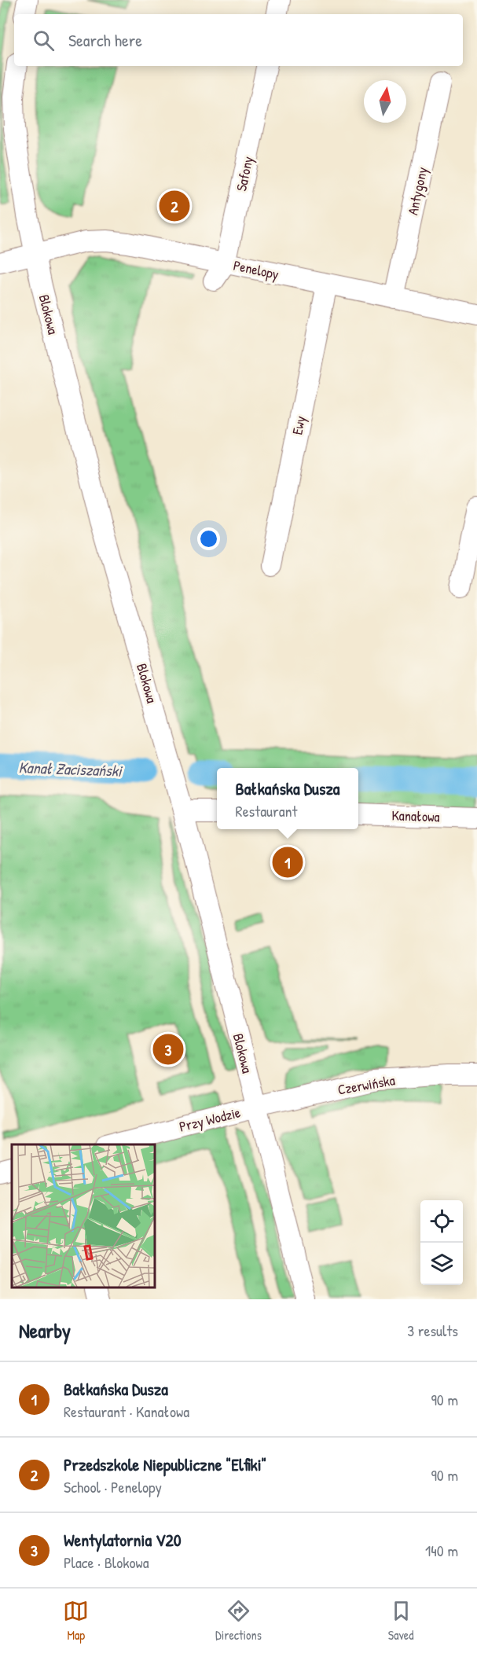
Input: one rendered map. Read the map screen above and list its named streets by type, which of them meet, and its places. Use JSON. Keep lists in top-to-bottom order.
{
  "streets": {
    "street": [
      "Safony",
      "Antygony",
      "Penelopy",
      "Blokowa",
      "Ewy",
      "Kanałowa",
      "Czerwińska",
      "Przy Wodzie"
    ]
  },
  "crossings": [
    ["Safony", "Penelopy"],
    ["Antygony", "Penelopy"],
    ["Penelopy", "Blokowa"],
    ["Penelopy", "Ewy"],
    ["Blokowa", "Czerwińska"],
    ["Blokowa", "Przy Wodzie"],
    ["Czerwińska", "Przy Wodzie"]
  ],
  "water": ["Kanał Zaciszański"],
  "north": "top",
  "page": {
    "search": "Search here",
    "pins": ["2", "1", "3"],
    "popup": ["Bałkańska Dusza", "Restaurant"],
    "heading": ["Nearby", "3 results"],
    "list": [
      {
        "mark": "1",
        "name": "Bałkańska Dusza",
        "note": "Restaurant · Kanałowa",
        "value": "90 m"
      },
      {
        "mark": "2",
        "name": "Przedszkole Niepubliczne \"Elfiki\"",
        "note": "School · Penelopy",
        "value": "90 m"
      },
      {
        "mark": "3",
        "name": "Wentylatornia V20",
        "note": "Place · Blokowa",
        "value": "140 m"
      }
    ],
    "nav": ["Map", "Directions", "Saved"]
  }
}
